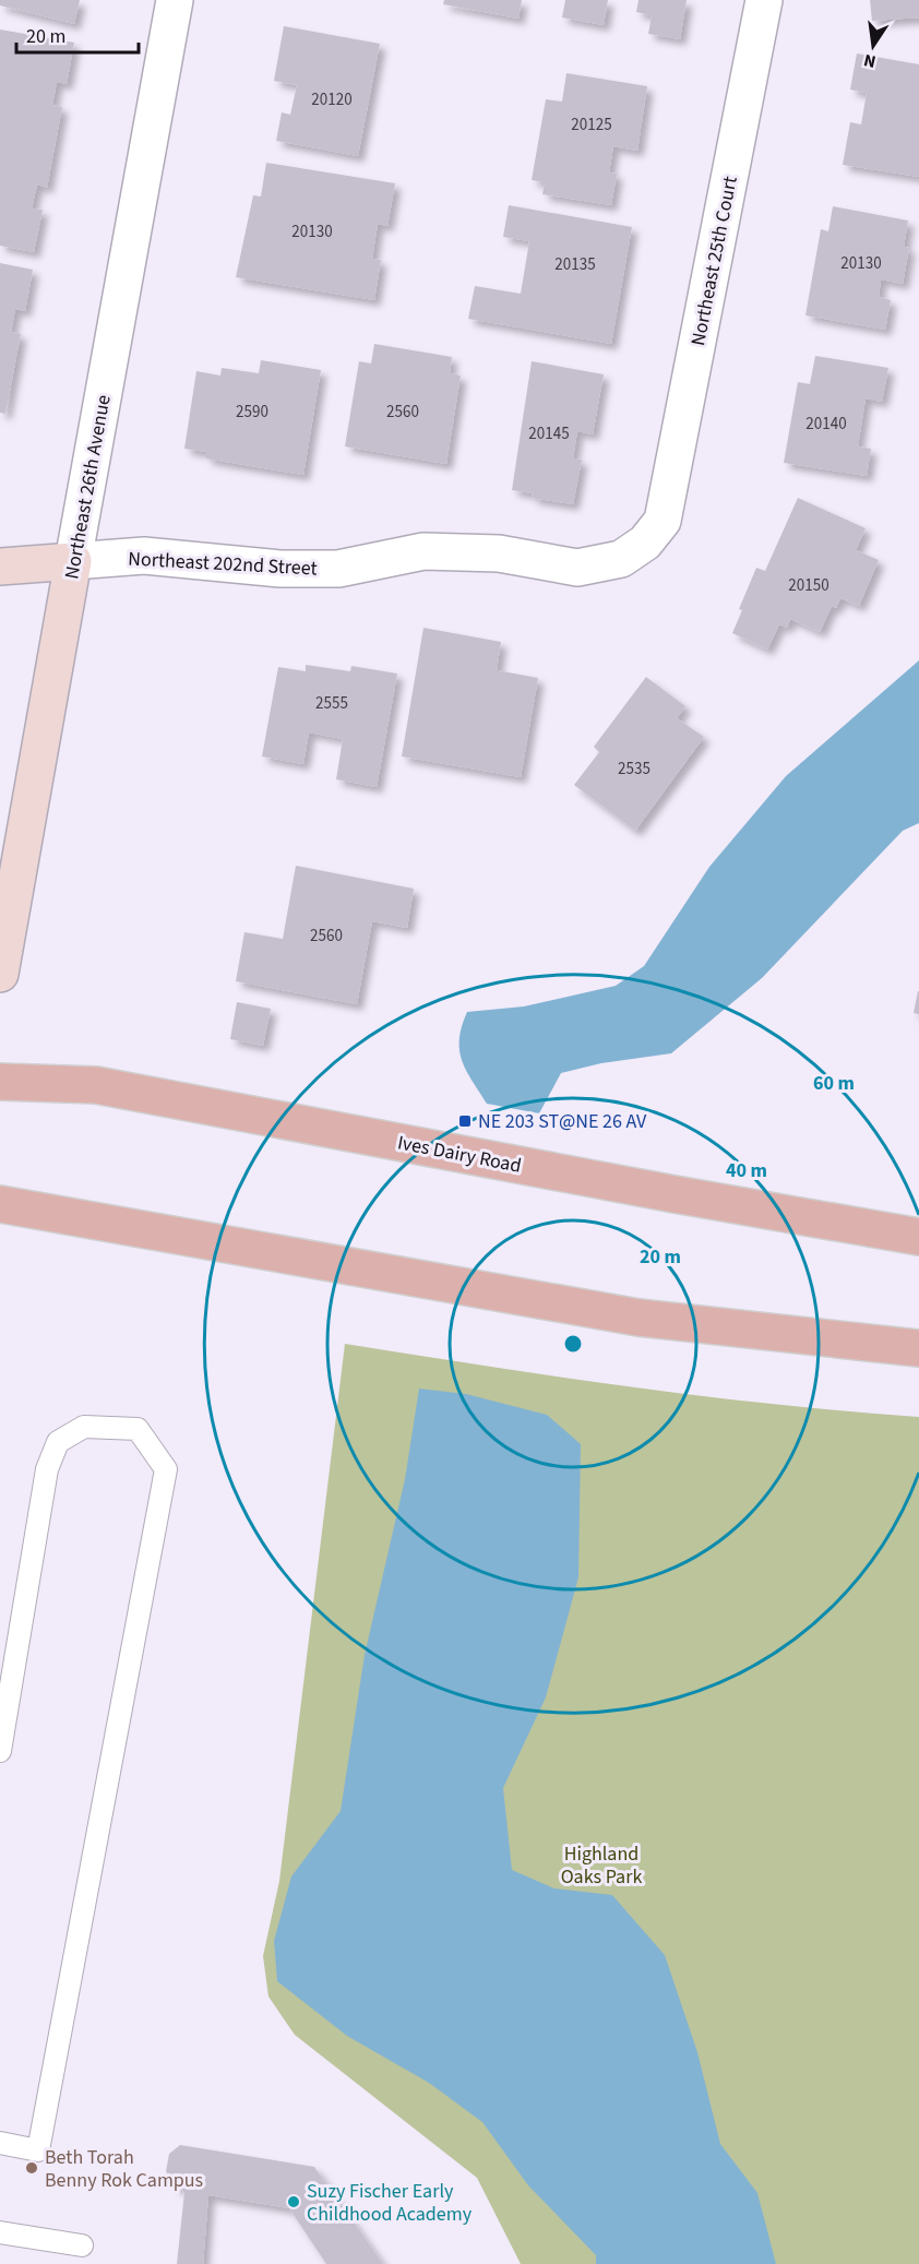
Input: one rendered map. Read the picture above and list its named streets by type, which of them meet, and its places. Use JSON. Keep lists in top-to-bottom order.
{
  "streets": {
    "main road": ["Northeast 26th Avenue", "Northeast 202nd Street", "Ives Dairy Road"],
    "street": ["Northeast 25th Court"]
  },
  "crossings": [
    ["Northeast 25th Court", "Northeast 202nd Street"],
    ["Northeast 26th Avenue", "Northeast 202nd Street"]
  ],
  "parks": ["Highland Oaks Park"],
  "places": {
    "transit": ["NE 203 ST@NE 26 AV"],
    "other": ["Beth Torah Benny Rok Campus", "Suzy Fischer Early Childhood Academy"]
  },
  "house_numbers": [
    "20120",
    "20125",
    "20130",
    "20130",
    "20135",
    "2590",
    "2560",
    "20140",
    "20145",
    "20150",
    "2555",
    "2535",
    "2560"
  ],
  "scale_bar": "20 m",
  "north": "bottom",
  "rings": ["60 m", "40 m", "20 m"]
}
